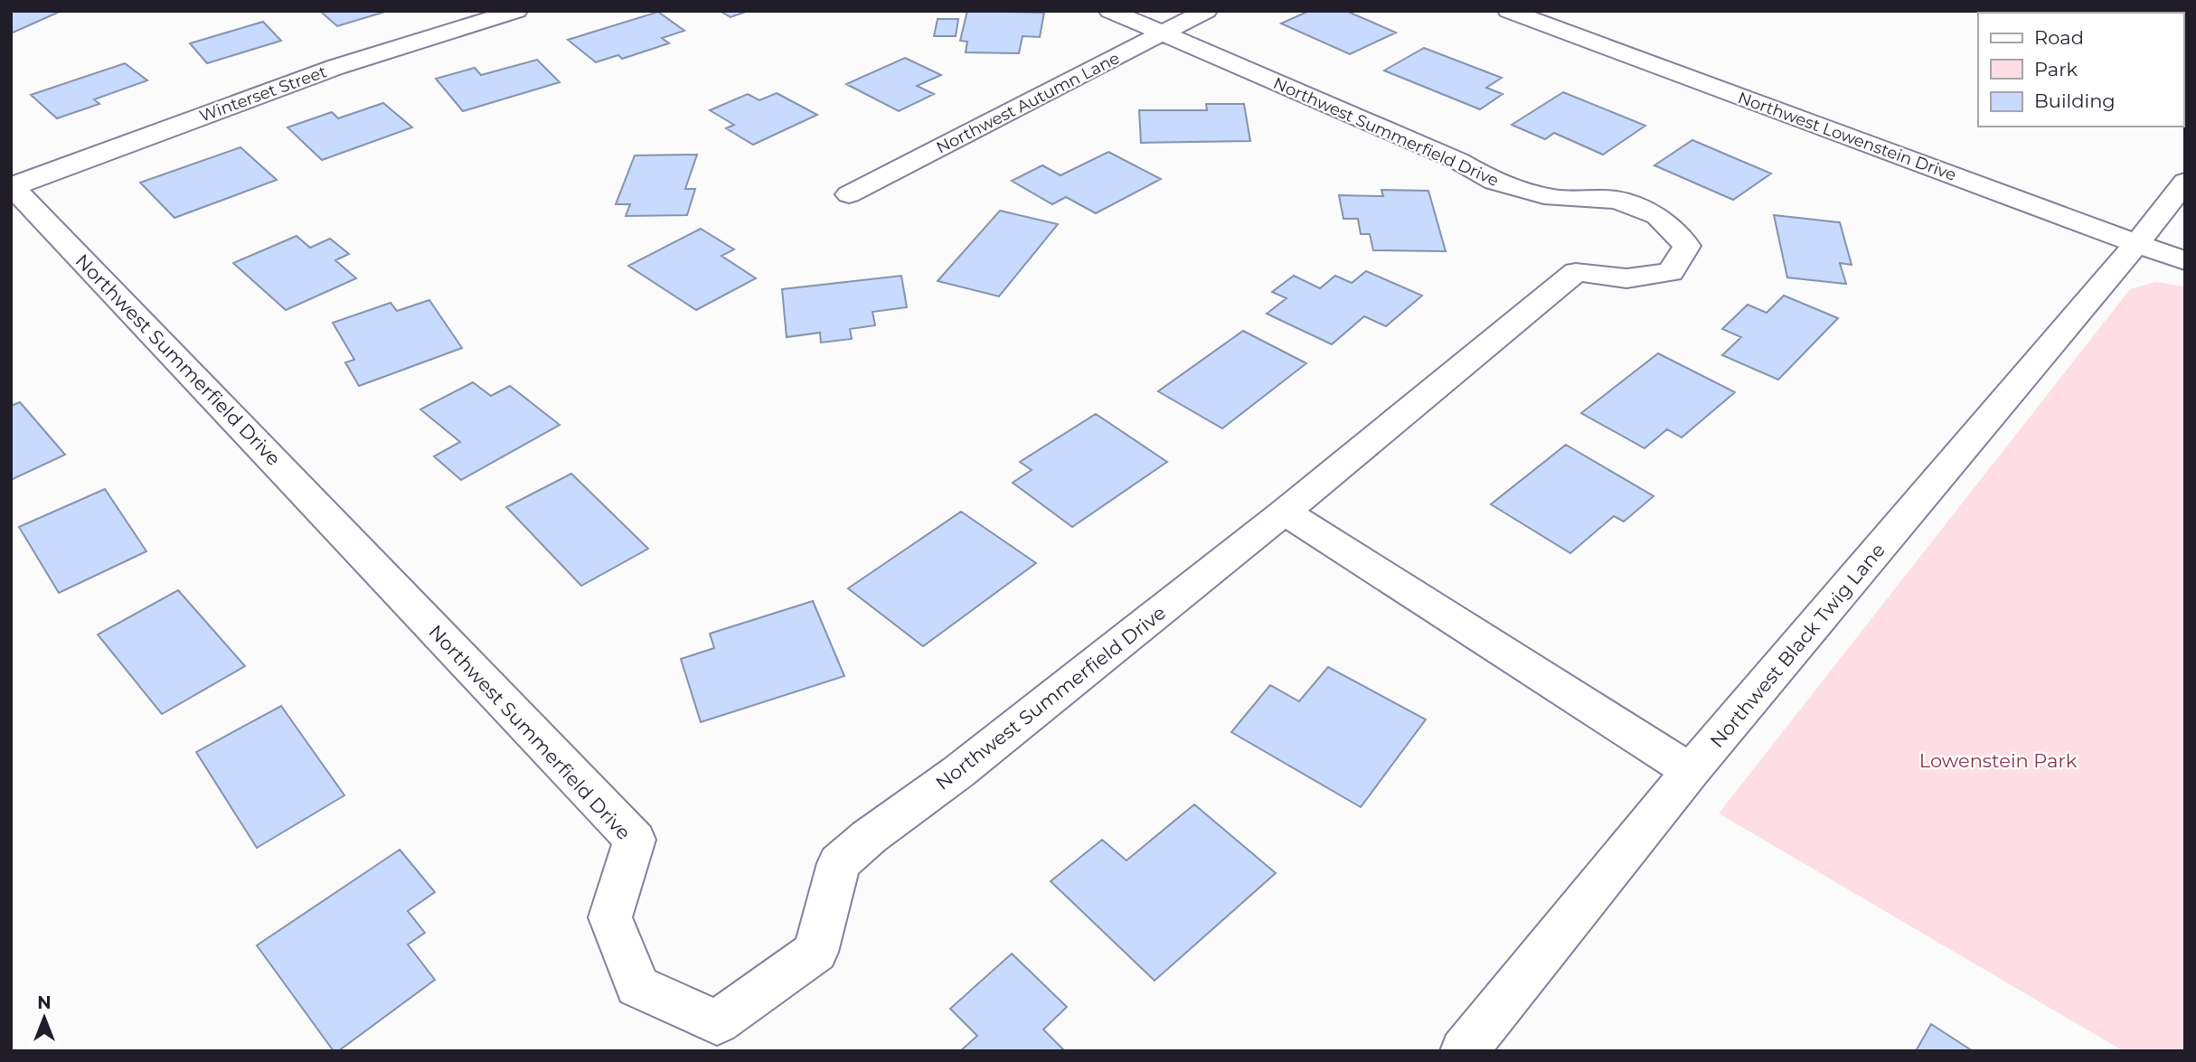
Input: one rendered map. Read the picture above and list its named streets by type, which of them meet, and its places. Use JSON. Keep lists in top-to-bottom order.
{
  "streets": {
    "street": [
      "Winterset Street",
      "Northwest Autumn Lane",
      "Northwest Summerfield Drive",
      "Northwest Lowenstein Drive",
      "Northwest Black Twig Lane"
    ]
  },
  "crossings": [
    ["Winterset Street", "Northwest Summerfield Drive"],
    ["Northwest Autumn Lane", "Northwest Summerfield Drive"],
    ["Northwest Lowenstein Drive", "Northwest Black Twig Lane"]
  ],
  "parks": ["Lowenstein Park"],
  "legend": ["Road", "Park", "Building"],
  "north": "top"
}
